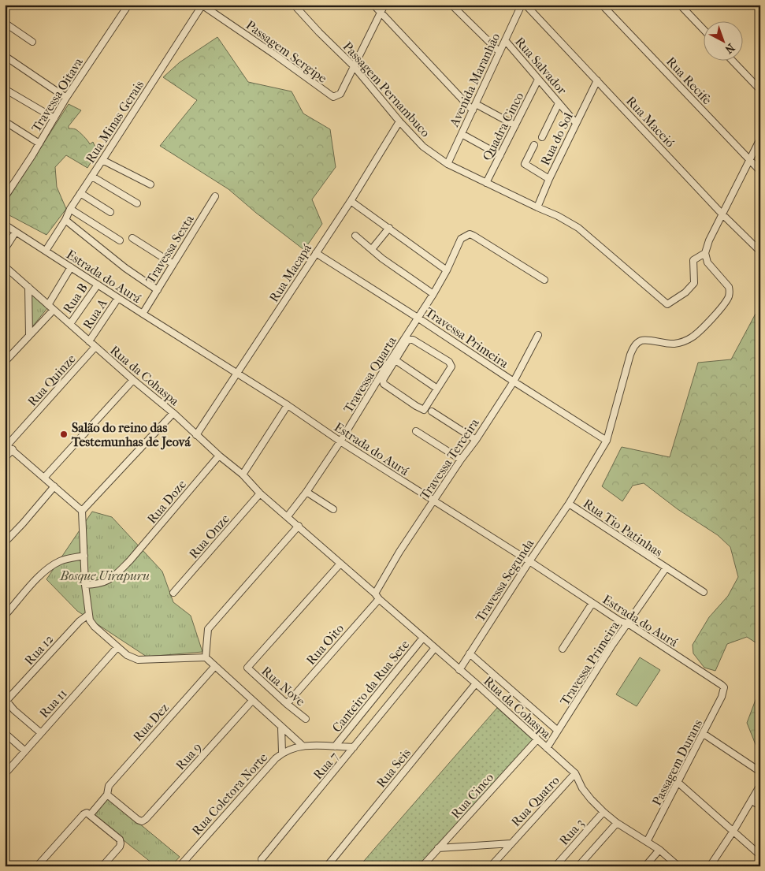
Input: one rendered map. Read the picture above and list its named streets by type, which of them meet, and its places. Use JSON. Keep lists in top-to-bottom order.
{
  "streets": {
    "street": [
      "Passagem Sergipe",
      "Rua Salvador",
      "Avenida Maranhão",
      "Rua Recife",
      "Passagem Pernambuco",
      "Travessa Oitava",
      "Rua Minas Gerais",
      "Rua Maceió",
      "Quadra Cinco",
      "Rua do Sol",
      "Travessa Sexta",
      "Rua Macapá",
      "Estrada do Aurá",
      "Rua B",
      "Rua A",
      "Travessa Primeira",
      "Travessa Quarta",
      "Rua da Cohaspa",
      "Rua Quinze",
      "Travessa Terceira",
      "Rua Doze",
      "Rua Tio Patinhas",
      "Rua Onze",
      "Travessa Segunda",
      "Rua Oito",
      "Rua 12",
      "Rua Nove",
      "Canteiro da Rua Sete",
      "Rua 11",
      "Rua Dez",
      "Rua 9",
      "Passagem Durans",
      "Rua 7",
      "Rua Seis",
      "Rua Coletora Norte",
      "Rua Cinco",
      "Rua Quatro",
      "Rua 3"
    ]
  },
  "crossings": [
    ["Passagem Sergipe", "Passagem Pernambuco"],
    ["Passagem Sergipe", "Rua Minas Gerais"],
    ["Rua Salvador", "Avenida Maranhão"],
    ["Rua Salvador", "Quadra Cinco"],
    ["Rua Salvador", "Rua do Sol"],
    ["Avenida Maranhão", "Passagem Pernambuco"],
    ["Passagem Pernambuco", "Quadra Cinco"],
    ["Passagem Pernambuco", "Rua do Sol"],
    ["Passagem Pernambuco", "Rua Macapá"],
    ["Passagem Pernambuco", "Travessa Segunda"],
    ["Rua Minas Gerais", "Estrada do Aurá"],
    ["Rua Maceió", "Rua do Sol"],
    ["Travessa Sexta", "Estrada do Aurá"],
    ["Rua Macapá", "Estrada do Aurá"],
    ["Rua Macapá", "Travessa Primeira"],
    ["Rua Macapá", "Rua da Cohaspa"],
    ["Estrada do Aurá", "Rua B"],
    ["Estrada do Aurá", "Rua A"],
    ["Estrada do Aurá", "Travessa Primeira"],
    ["Estrada do Aurá", "Travessa Quarta"],
    ["Estrada do Aurá", "Travessa Terceira"],
    ["Estrada do Aurá", "Travessa Segunda"],
    ["Estrada do Aurá", "Passagem Durans"],
    ["Rua B", "Rua da Cohaspa"],
    ["Rua A", "Rua da Cohaspa"],
    ["Travessa Primeira", "Travessa Quarta"],
    ["Travessa Primeira", "Rua da Cohaspa"],
    ["Travessa Primeira", "Travessa Terceira"],
    ["Travessa Primeira", "Rua Tio Patinhas"],
    ["Travessa Primeira", "Travessa Segunda"],
    ["Travessa Quarta", "Rua da Cohaspa"],
    ["Rua da Cohaspa", "Rua Quinze"],
    ["Rua da Cohaspa", "Travessa Terceira"],
    ["Rua da Cohaspa", "Rua Doze"],
    ["Rua da Cohaspa", "Rua Onze"],
    ["Rua da Cohaspa", "Travessa Segunda"],
    ["Rua da Cohaspa", "Rua Oito"],
    ["Rua da Cohaspa", "Rua Nove"],
    ["Rua da Cohaspa", "Canteiro da Rua Sete"],
    ["Rua da Cohaspa", "Passagem Durans"],
    ["Rua da Cohaspa", "Rua 7"],
    ["Rua da Cohaspa", "Rua Seis"],
    ["Rua da Cohaspa", "Rua Cinco"],
    ["Rua da Cohaspa", "Rua Quatro"],
    ["Rua da Cohaspa", "Rua 3"],
    ["Rua Tio Patinhas", "Travessa Segunda"],
    ["Rua Oito", "Rua Nove"],
    ["Rua 12", "Rua 11"],
    ["Rua Dez", "Rua 9"],
    ["Rua Cinco", "Rua Quatro"]
  ],
  "parks": ["Bosque Uirapuru"],
  "places": ["Salão do reino das Testemunhas de Jeová"],
  "north": "bottom right"
}
